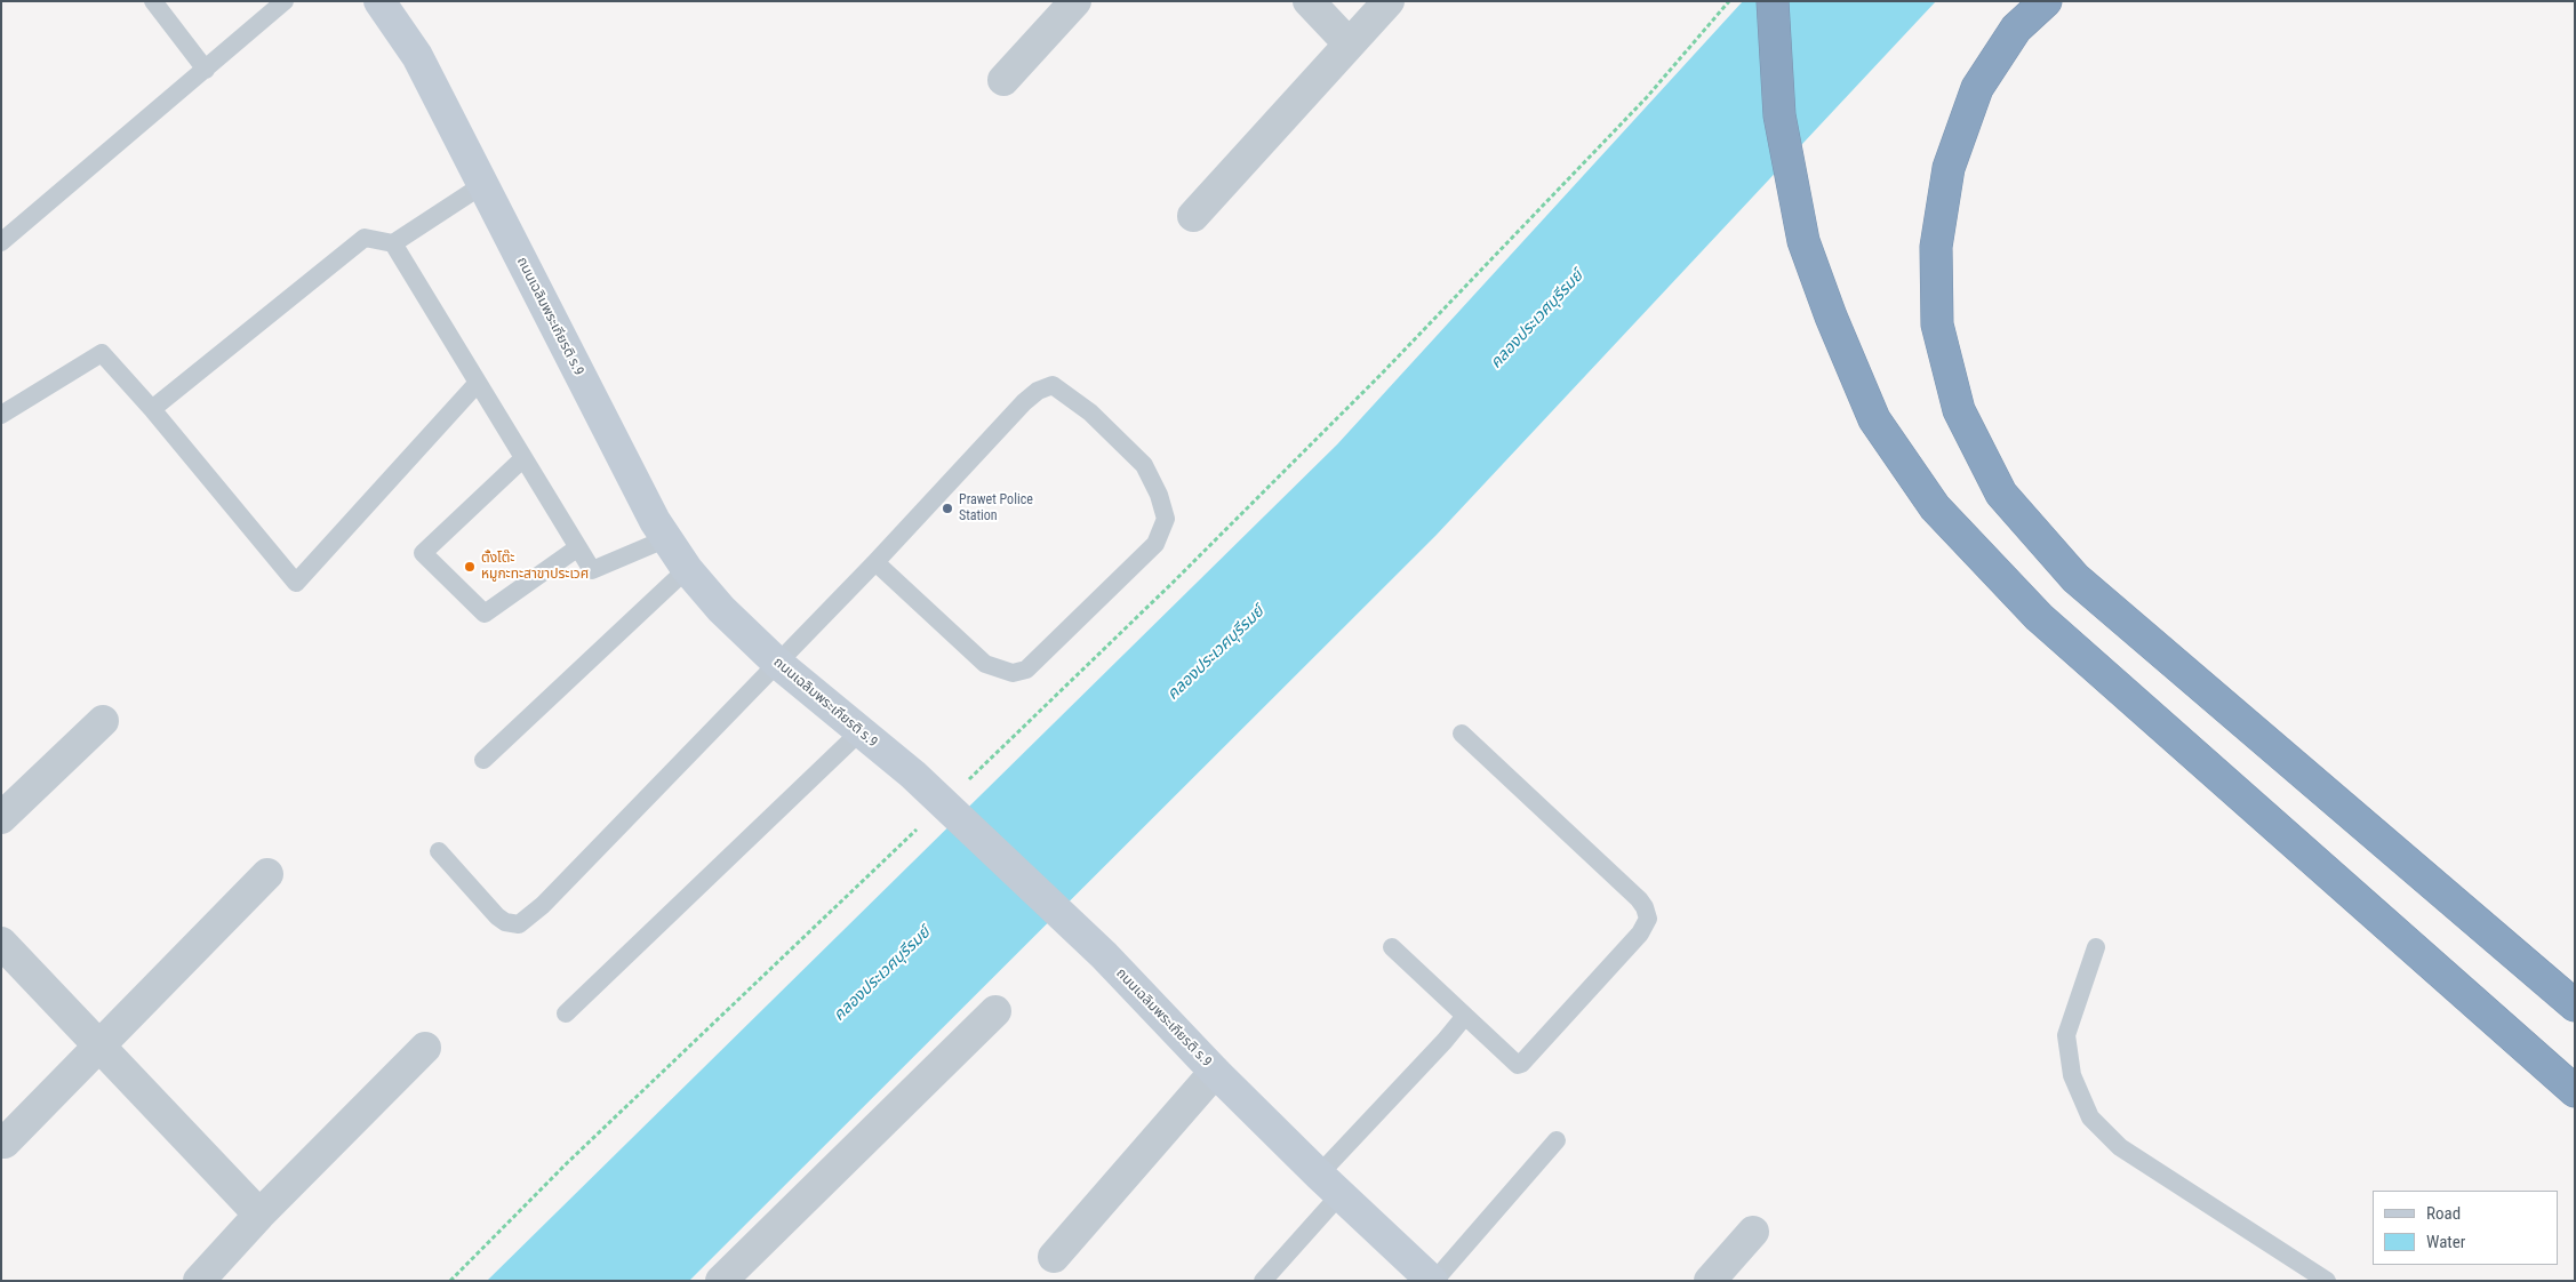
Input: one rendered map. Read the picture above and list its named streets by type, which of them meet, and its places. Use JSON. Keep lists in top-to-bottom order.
{
  "streets": {
    "street": ["ถนนเฉลิมพระเกียรติ ร.9"]
  },
  "water": ["คลองประเวศบุรีรมย์"],
  "places": ["Prawet Police Station", "ตั้งโต๊ะ หมูกะทะสาขาประเวศ"],
  "legend": ["Road", "Water"]
}
